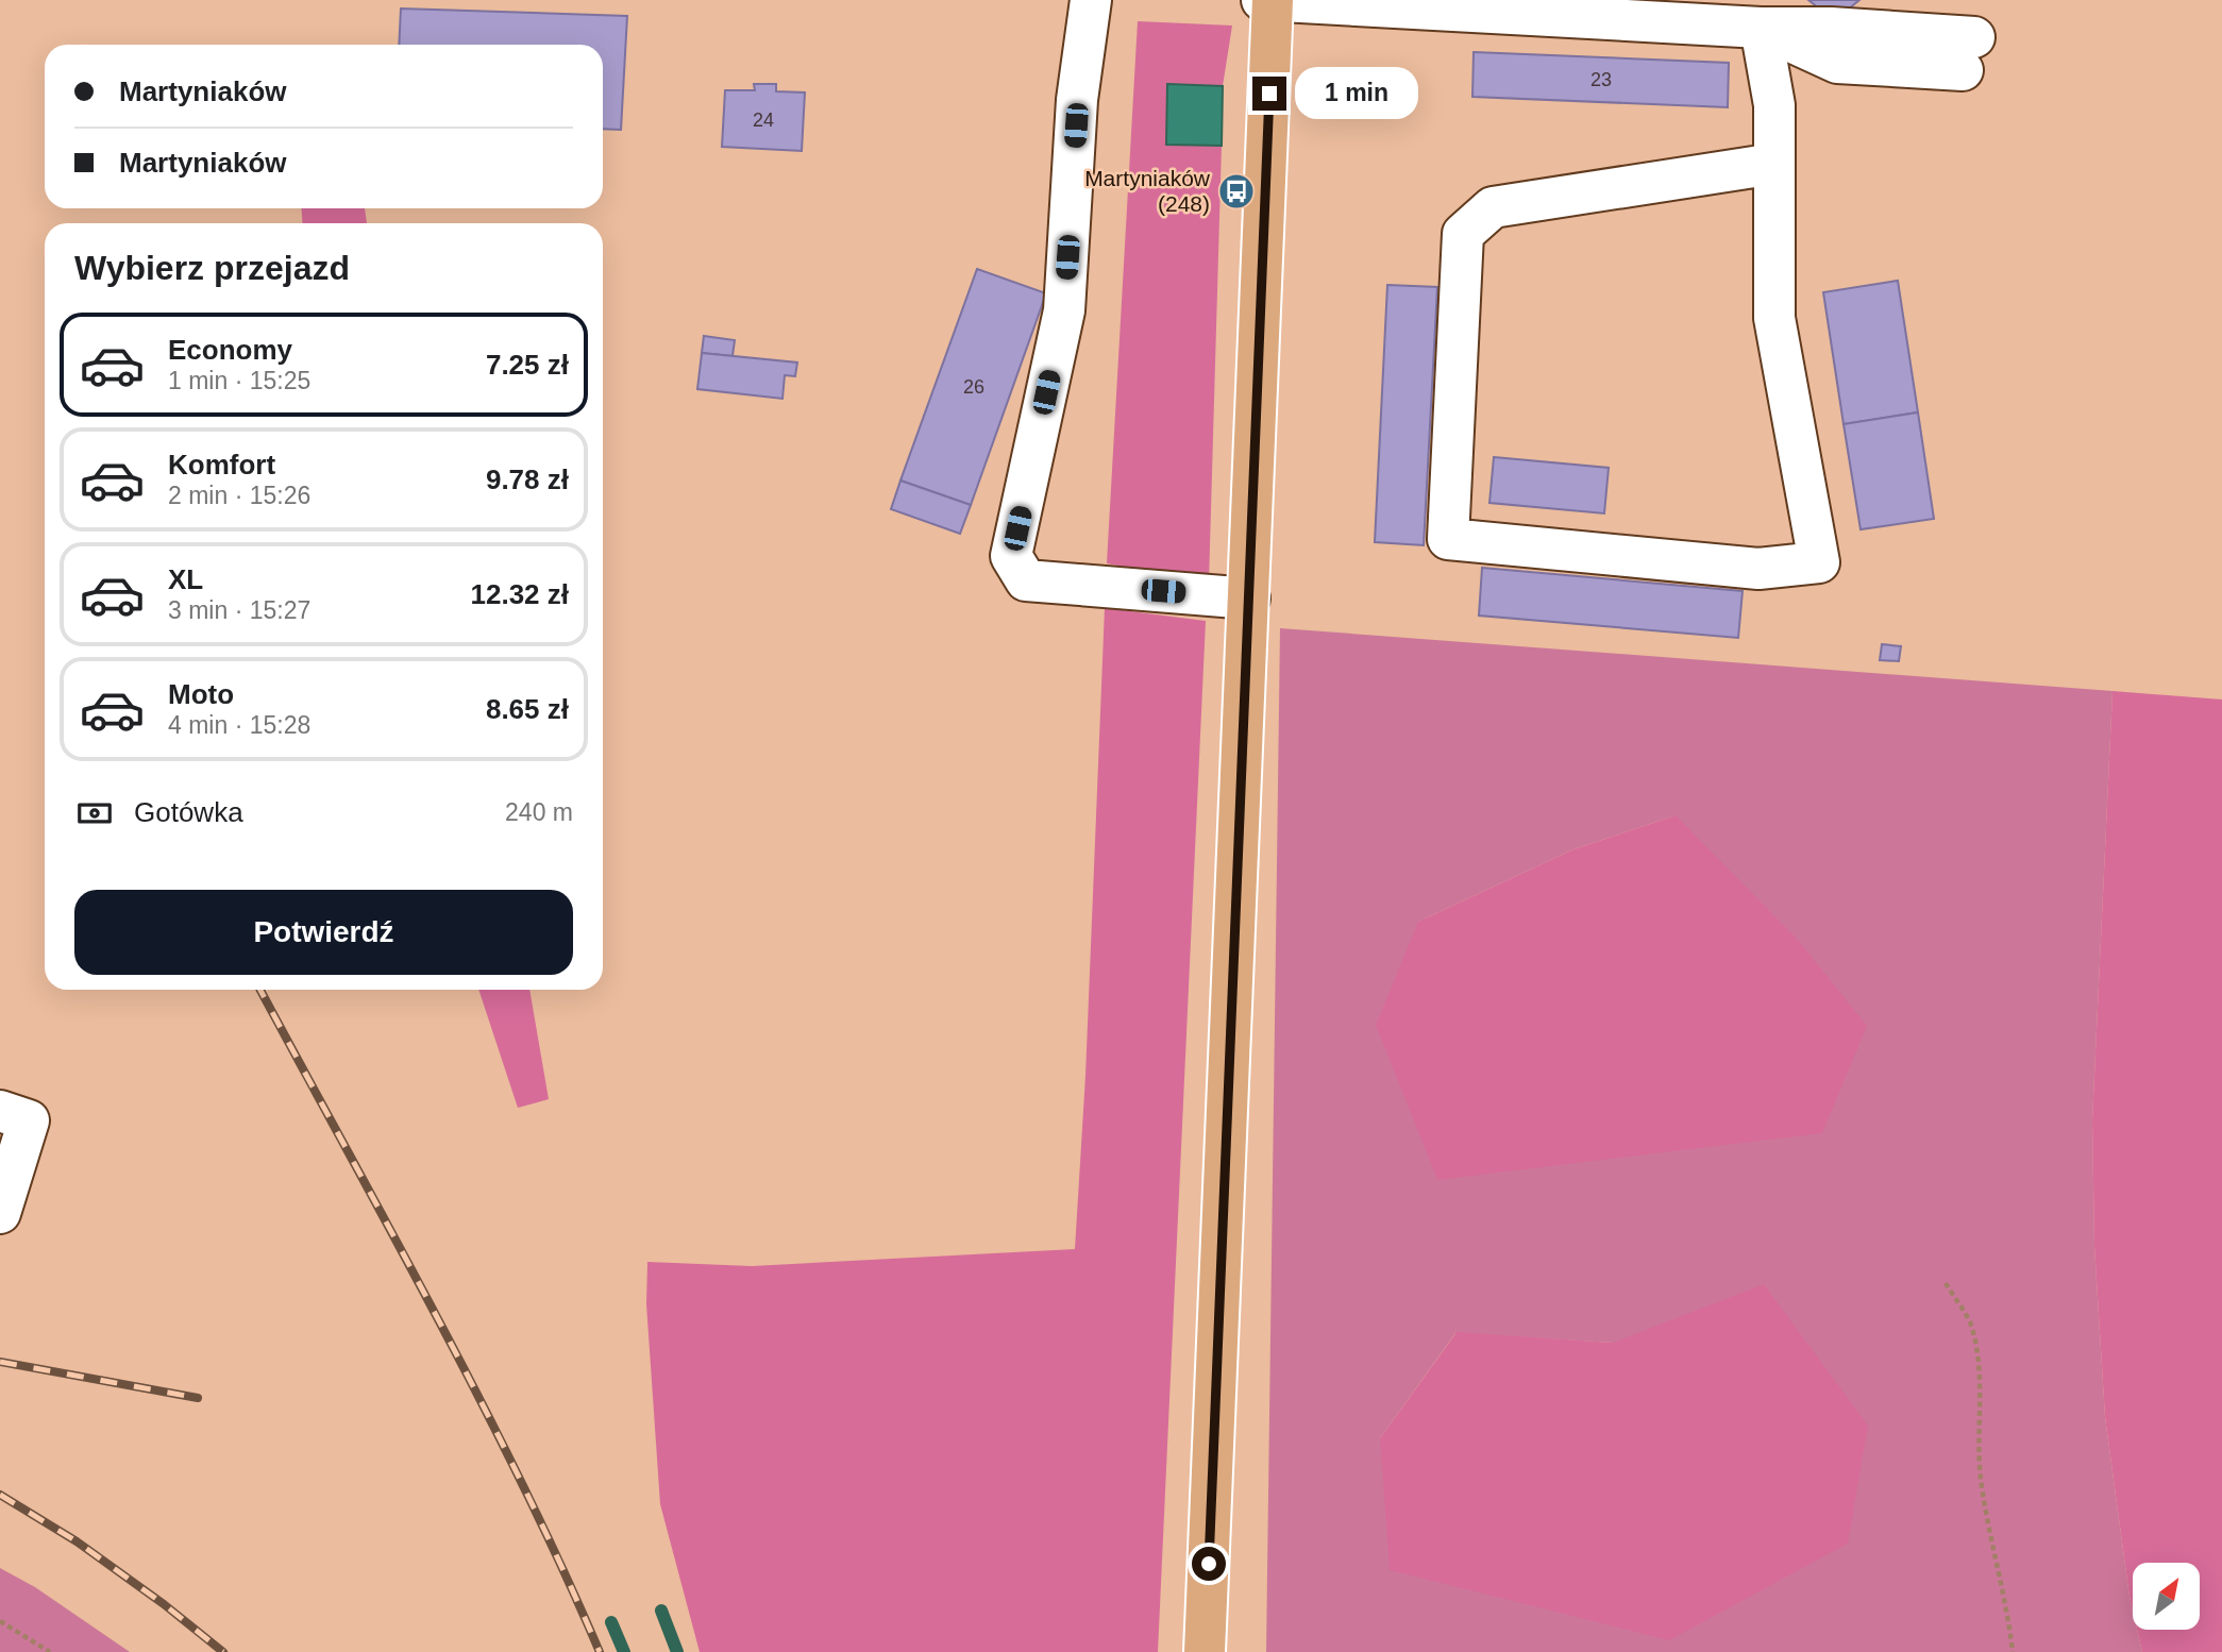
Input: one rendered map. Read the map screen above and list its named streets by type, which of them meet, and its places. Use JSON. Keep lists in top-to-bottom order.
{
  "places": {
    "bus stop": ["Martyniaków (248)"]
  },
  "house_numbers": ["23", "24", "26"],
  "north": "top right",
  "page": {
    "banner": ["Martyniaków", "Martyniaków"],
    "bubble": "1 min",
    "heading": "Wybierz przejazd",
    "list": [
      {
        "name": "Economy",
        "note": "1 min · 15:25",
        "value": "7.25 zł"
      },
      {
        "name": "Komfort",
        "note": "2 min · 15:26",
        "value": "9.78 zł"
      },
      {
        "name": "XL",
        "note": "3 min · 15:27",
        "value": "12.32 zł"
      },
      {
        "name": "Moto",
        "note": "4 min · 15:28",
        "value": "8.65 zł"
      }
    ],
    "pay": ["Gotówka", "240 m"],
    "buttons": "Potwierdź"
  }
}
